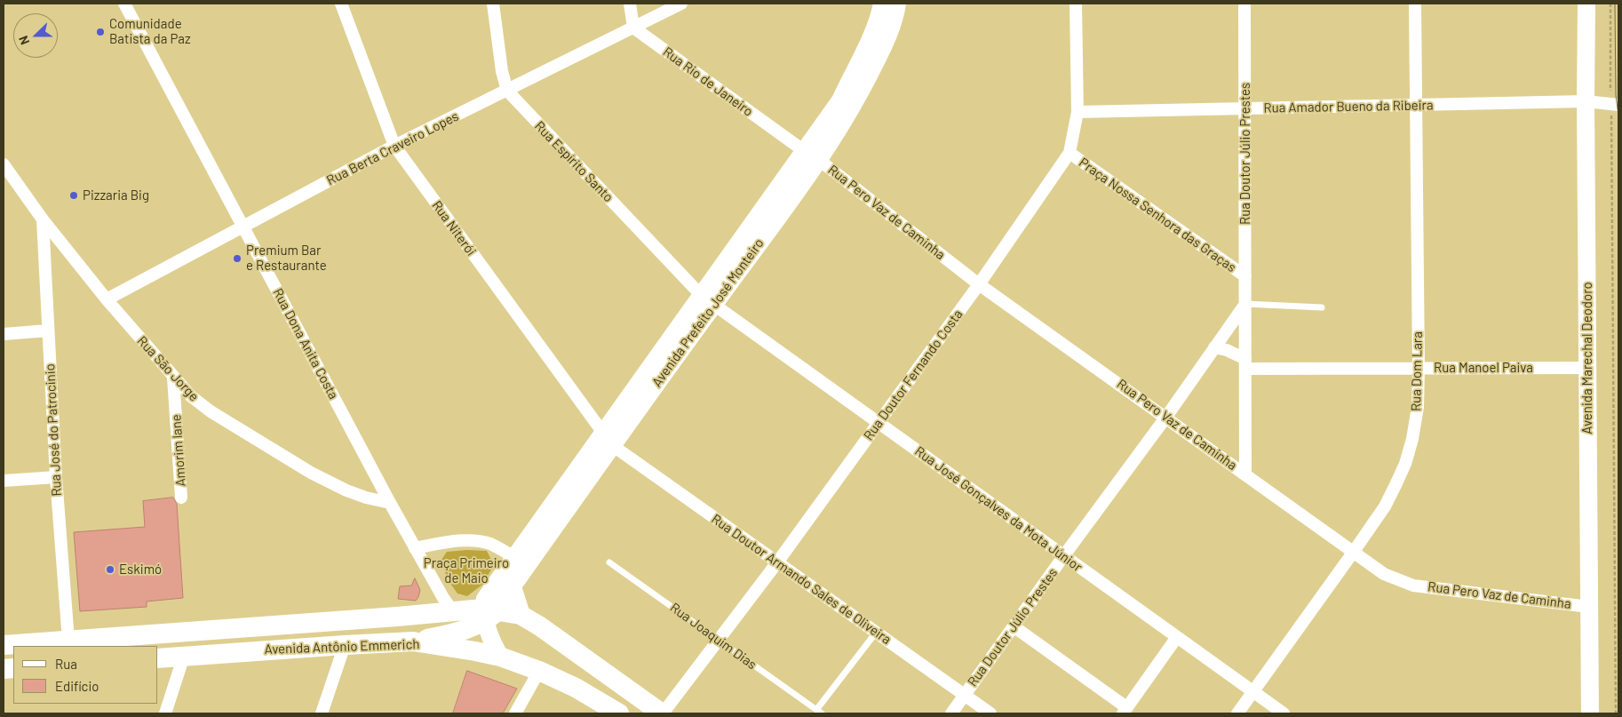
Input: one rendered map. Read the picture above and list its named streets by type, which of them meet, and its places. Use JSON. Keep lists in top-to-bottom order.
{
  "streets": {
    "main road": ["Avenida Prefeito José Monteiro", "Avenida Marechal Deodoro", "Avenida Antônio Emmerich"],
    "street": [
      "Rua Rio de Janeiro",
      "Rua Amador Bueno da Ribeira",
      "Rua Berta Craveiro Lopes",
      "Rua Doutor Júlio Prestes",
      "Rua Espírito Santo",
      "Rua Pero Vaz de Caminha",
      "Praça Nossa Senhora das Graças",
      "Rua Niterói",
      "Rua Dona Anita Costa",
      "Rua Manoel Paiva",
      "Rua São Jorge",
      "Rua Dom Lara",
      "Rua Doutor Fernando Costa",
      "Rua José do Patrocinio",
      "Amorim lane",
      "Rua José Gonçalves da Mota Júnior",
      "Rua Doutor Armando Sales de Oliveira"
    ],
    "lane": ["Rua Joaquim Dias"]
  },
  "crossings": [
    ["Rua Rio de Janeiro", "Rua Berta Craveiro Lopes"],
    ["Rua Rio de Janeiro", "Rua Pero Vaz de Caminha"],
    ["Rua Rio de Janeiro", "Avenida Prefeito José Monteiro"],
    ["Rua Amador Bueno da Ribeira", "Rua Doutor Júlio Prestes"],
    ["Rua Amador Bueno da Ribeira", "Avenida Marechal Deodoro"],
    ["Rua Amador Bueno da Ribeira", "Rua Dom Lara"],
    ["Rua Amador Bueno da Ribeira", "Rua Doutor Fernando Costa"],
    ["Rua Berta Craveiro Lopes", "Rua Espírito Santo"],
    ["Rua Berta Craveiro Lopes", "Rua Niterói"],
    ["Rua Berta Craveiro Lopes", "Rua Dona Anita Costa"],
    ["Rua Berta Craveiro Lopes", "Rua São Jorge"],
    ["Rua Doutor Júlio Prestes", "Rua Pero Vaz de Caminha"],
    ["Rua Doutor Júlio Prestes", "Praça Nossa Senhora das Graças"],
    ["Rua Doutor Júlio Prestes", "Rua Manoel Paiva"],
    ["Rua Doutor Júlio Prestes", "Rua José Gonçalves da Mota Júnior"],
    ["Rua Doutor Júlio Prestes", "Rua Doutor Armando Sales de Oliveira"],
    ["Rua Espírito Santo", "Avenida Prefeito José Monteiro"],
    ["Rua Espírito Santo", "Rua José Gonçalves da Mota Júnior"],
    ["Rua Pero Vaz de Caminha", "Avenida Prefeito José Monteiro"],
    ["Rua Pero Vaz de Caminha", "Avenida Marechal Deodoro"],
    ["Rua Pero Vaz de Caminha", "Rua Dom Lara"],
    ["Rua Pero Vaz de Caminha", "Rua Doutor Fernando Costa"],
    ["Praça Nossa Senhora das Graças", "Rua Doutor Fernando Costa"],
    ["Rua Niterói", "Avenida Prefeito José Monteiro"],
    ["Rua Niterói", "Rua Doutor Armando Sales de Oliveira"],
    ["Avenida Prefeito José Monteiro", "Rua José Gonçalves da Mota Júnior"],
    ["Avenida Prefeito José Monteiro", "Rua Doutor Armando Sales de Oliveira"],
    ["Avenida Prefeito José Monteiro", "Avenida Antônio Emmerich"],
    ["Rua Dona Anita Costa", "Rua São Jorge"],
    ["Rua Dona Anita Costa", "Avenida Antônio Emmerich"],
    ["Avenida Marechal Deodoro", "Rua Manoel Paiva"],
    ["Rua Manoel Paiva", "Rua Dom Lara"],
    ["Rua São Jorge", "Rua José do Patrocinio"],
    ["Rua São Jorge", "Amorim lane"],
    ["Rua Dom Lara", "Rua José Gonçalves da Mota Júnior"],
    ["Rua Doutor Fernando Costa", "Rua José Gonçalves da Mota Júnior"],
    ["Rua Doutor Fernando Costa", "Rua Doutor Armando Sales de Oliveira"],
    ["Rua Doutor Fernando Costa", "Rua Joaquim Dias"],
    ["Rua José do Patrocinio", "Avenida Antônio Emmerich"],
    ["Rua Doutor Armando Sales de Oliveira", "Rua Joaquim Dias"]
  ],
  "parks": ["Praça Primeiro de Maio"],
  "places": [
    "Comunidade Batista da Paz",
    "Pizzaria Big",
    "Premium Bar e Restaurante",
    "Eskimó"
  ],
  "legend": ["Rua", "Edifício"],
  "north": "left"
}
